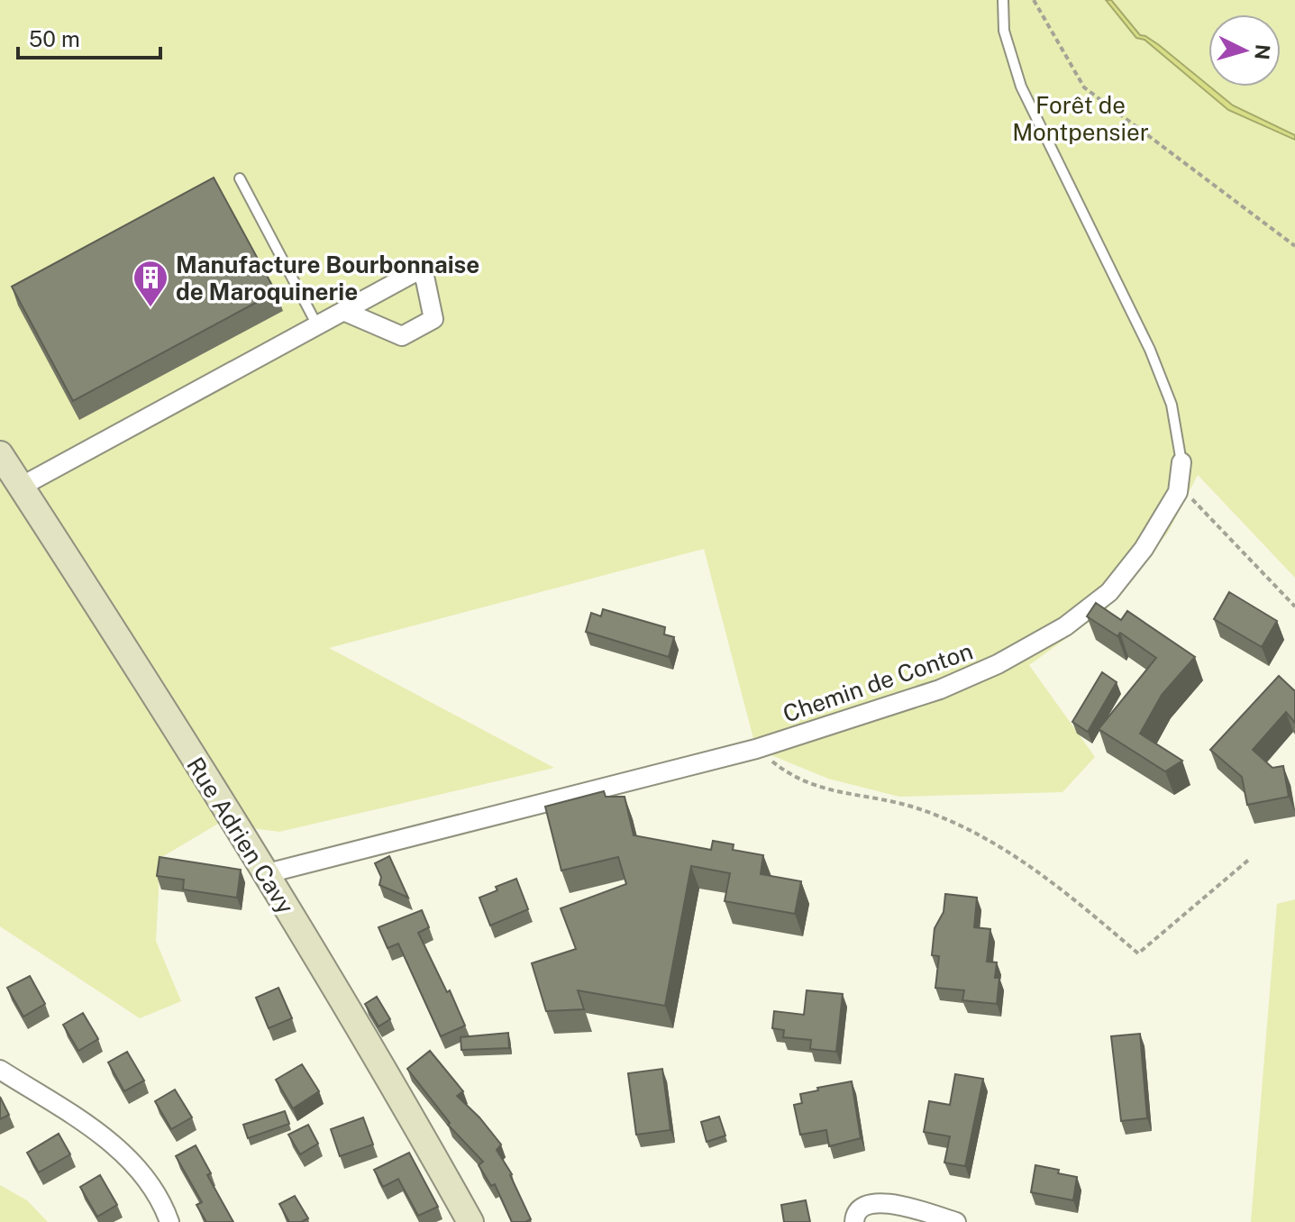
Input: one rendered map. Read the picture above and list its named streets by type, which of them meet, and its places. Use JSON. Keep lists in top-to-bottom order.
{
  "streets": {
    "main road": ["Rue Adrien Cavy"],
    "street": ["Chemin de Conton"]
  },
  "crossings": [
    ["Chemin de Conton", "Rue Adrien Cavy"]
  ],
  "parks": ["Forêt de Montpensier"],
  "places": {
    "building": ["Manufacture Bourbonnaise de Maroquinerie"]
  },
  "scale_bar": "50 m",
  "north": "right"
}
